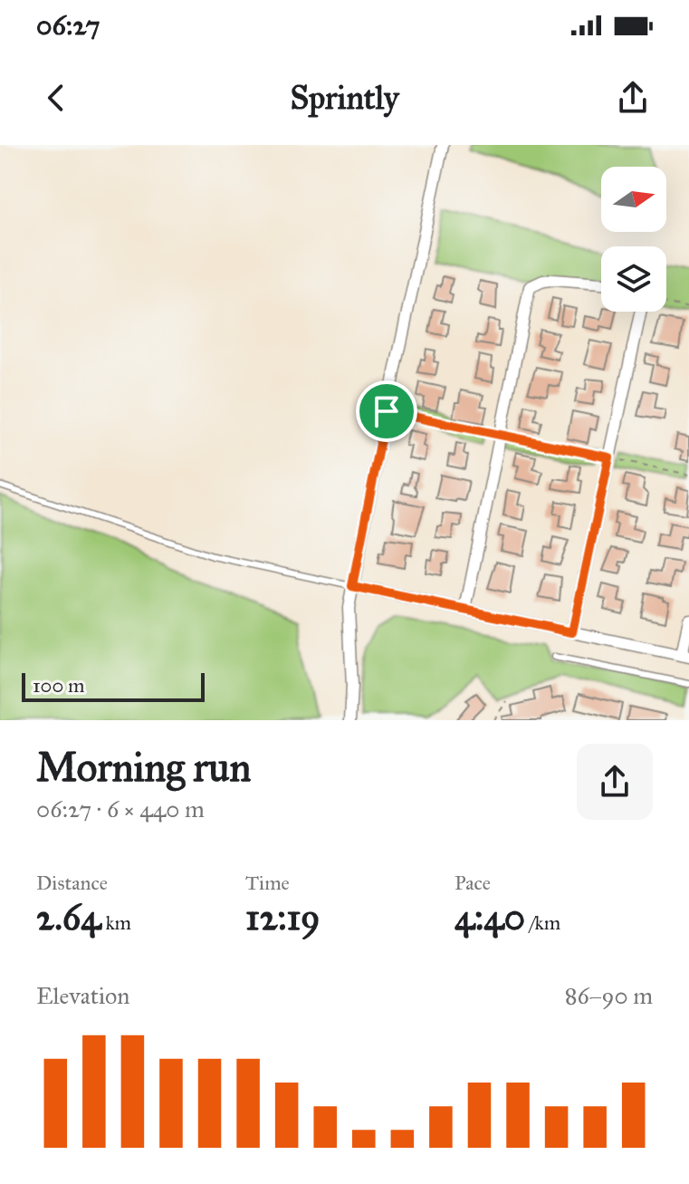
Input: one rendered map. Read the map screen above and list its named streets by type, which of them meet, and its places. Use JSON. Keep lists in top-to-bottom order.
{
  "scale_bar": "100 m",
  "north": "right",
  "page": {
    "status": "06:27",
    "header": "Sprintly",
    "scale": "100 m",
    "heading": ["Morning run", "06:27 · 6 × 440 m"],
    "stats": [
      ["Distance", "2.64 km"],
      ["Time", "12:19"],
      ["Pace", "4:40 /km"]
    ],
    "chart": ["Elevation", "86–90 m"]
  }
}
